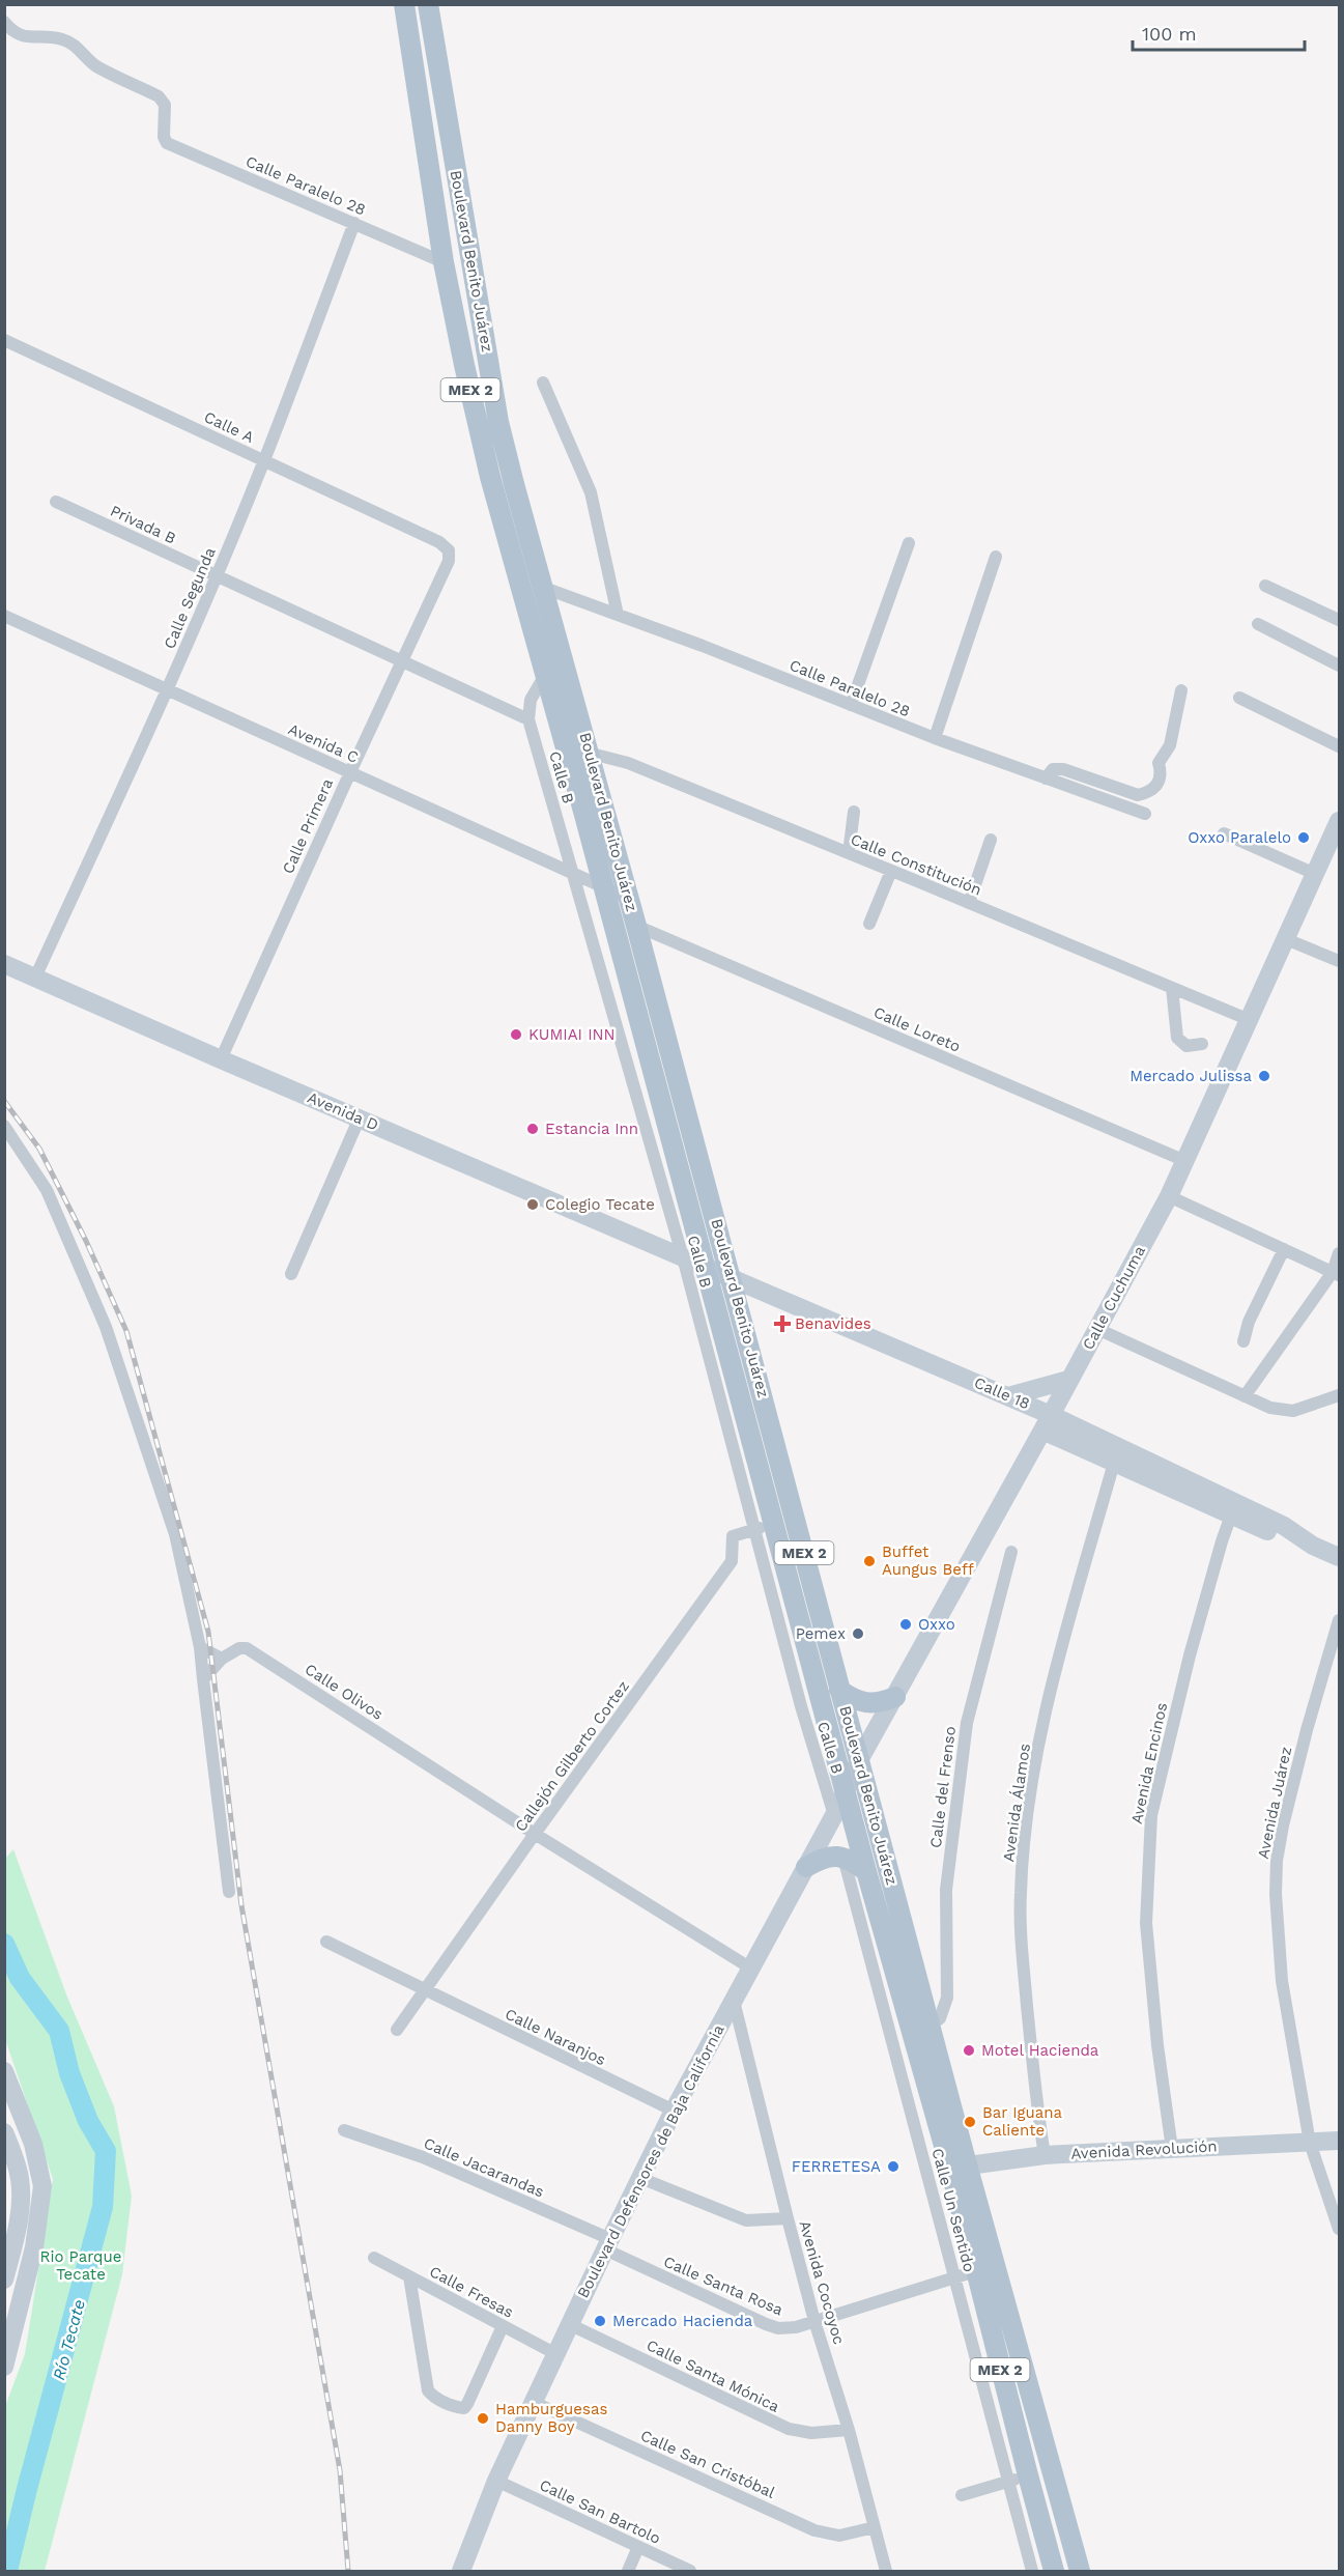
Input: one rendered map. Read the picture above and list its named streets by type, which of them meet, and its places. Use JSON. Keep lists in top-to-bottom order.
{
  "streets": {
    "main road": ["Boulevard Benito Juárez", "MEX 2"],
    "street": [
      "Calle Paralelo 28",
      "Calle A",
      "Privada B",
      "Calle Segunda",
      "Avenida C",
      "Calle B",
      "Calle Primera",
      "Calle Constitución",
      "Calle Loreto",
      "Avenida D",
      "Calle Cuchuma",
      "Calle 18",
      "Calle Olivos",
      "Callejón Gilberto Cortez",
      "Avenida Encinos",
      "Calle del Frenso",
      "Avenida Álamos",
      "Avenida Juárez",
      "Calle Naranjos",
      "Avenida Revolución",
      "Boulevard Defensores de Baja California",
      "Calle Jacarandas",
      "Calle Un Sentido",
      "Avenida Cocoyoc",
      "Calle Santa Rosa",
      "Calle Fresas",
      "Calle Santa Mónica",
      "Calle San Cristóbal",
      "Calle San Bartolo"
    ]
  },
  "crossings": [
    ["Calle Paralelo 28", "Boulevard Benito Juárez"],
    ["Calle Paralelo 28", "Calle Segunda"],
    ["Boulevard Benito Juárez", "Avenida C"],
    ["Boulevard Benito Juárez", "Calle B"],
    ["Boulevard Benito Juárez", "Calle Constitución"],
    ["Boulevard Benito Juárez", "Calle Loreto"],
    ["Boulevard Benito Juárez", "Calle Cuchuma"],
    ["Boulevard Benito Juárez", "Calle 18"],
    ["Boulevard Benito Juárez", "Callejón Gilberto Cortez"],
    ["Boulevard Benito Juárez", "Calle del Frenso"],
    ["Boulevard Benito Juárez", "Avenida Revolución"],
    ["Boulevard Benito Juárez", "Boulevard Defensores de Baja California"],
    ["Boulevard Benito Juárez", "Calle Un Sentido"],
    ["Boulevard Benito Juárez", "Calle Santa Rosa"],
    ["Calle A", "Calle Segunda"],
    ["Calle A", "Calle Primera"],
    ["Privada B", "Calle Segunda"],
    ["Calle Segunda", "Avenida C"],
    ["Calle Segunda", "Avenida D"],
    ["Avenida C", "Calle B"],
    ["Avenida C", "Calle Primera"],
    ["Calle B", "Avenida D"],
    ["Calle B", "Calle 18"],
    ["Calle B", "Callejón Gilberto Cortez"],
    ["Calle B", "Boulevard Defensores de Baja California"],
    ["Calle Primera", "Avenida D"],
    ["Calle Constitución", "Calle Cuchuma"],
    ["Calle Loreto", "Calle Cuchuma"],
    ["Avenida D", "Calle 18"],
    ["Calle Cuchuma", "Calle 18"],
    ["Calle Cuchuma", "Boulevard Defensores de Baja California"],
    ["Calle 18", "Avenida Encinos"],
    ["Calle 18", "Avenida Álamos"],
    ["Calle Olivos", "Callejón Gilberto Cortez"],
    ["Calle Olivos", "Boulevard Defensores de Baja California"],
    ["Callejón Gilberto Cortez", "Calle Naranjos"],
    ["Avenida Encinos", "Avenida Revolución"],
    ["Avenida Álamos", "Avenida Revolución"],
    ["Avenida Juárez", "Avenida Revolución"],
    ["Calle Naranjos", "Boulevard Defensores de Baja California"],
    ["Boulevard Defensores de Baja California", "Calle Jacarandas"],
    ["Boulevard Defensores de Baja California", "Avenida Cocoyoc"],
    ["Boulevard Defensores de Baja California", "Calle Santa Rosa"],
    ["Boulevard Defensores de Baja California", "Calle Fresas"],
    ["Boulevard Defensores de Baja California", "Calle Santa Mónica"],
    ["Boulevard Defensores de Baja California", "Calle San Cristóbal"],
    ["Boulevard Defensores de Baja California", "Calle San Bartolo"],
    ["Calle Jacarandas", "Calle Santa Rosa"],
    ["Calle Un Sentido", "Calle Santa Rosa"],
    ["Avenida Cocoyoc", "Calle Santa Rosa"],
    ["Avenida Cocoyoc", "Calle Santa Mónica"],
    ["Avenida Cocoyoc", "Calle San Cristóbal"]
  ],
  "water": ["Río Tecate"],
  "parks": ["Rio Parque Tecate"],
  "places": {
    "other": [
      "Oxxo Paralelo",
      "KUMIAI INN",
      "Mercado Julissa",
      "Estancia Inn",
      "Colegio Tecate",
      "Buffet Aungus Beff",
      "Oxxo",
      "Pemex",
      "Motel Hacienda",
      "Bar Iguana Caliente",
      "FERRETESA",
      "Mercado Hacienda",
      "Hamburguesas Danny Boy"
    ],
    "health": ["Benavides"]
  },
  "scale_bar": "100 m"
}
